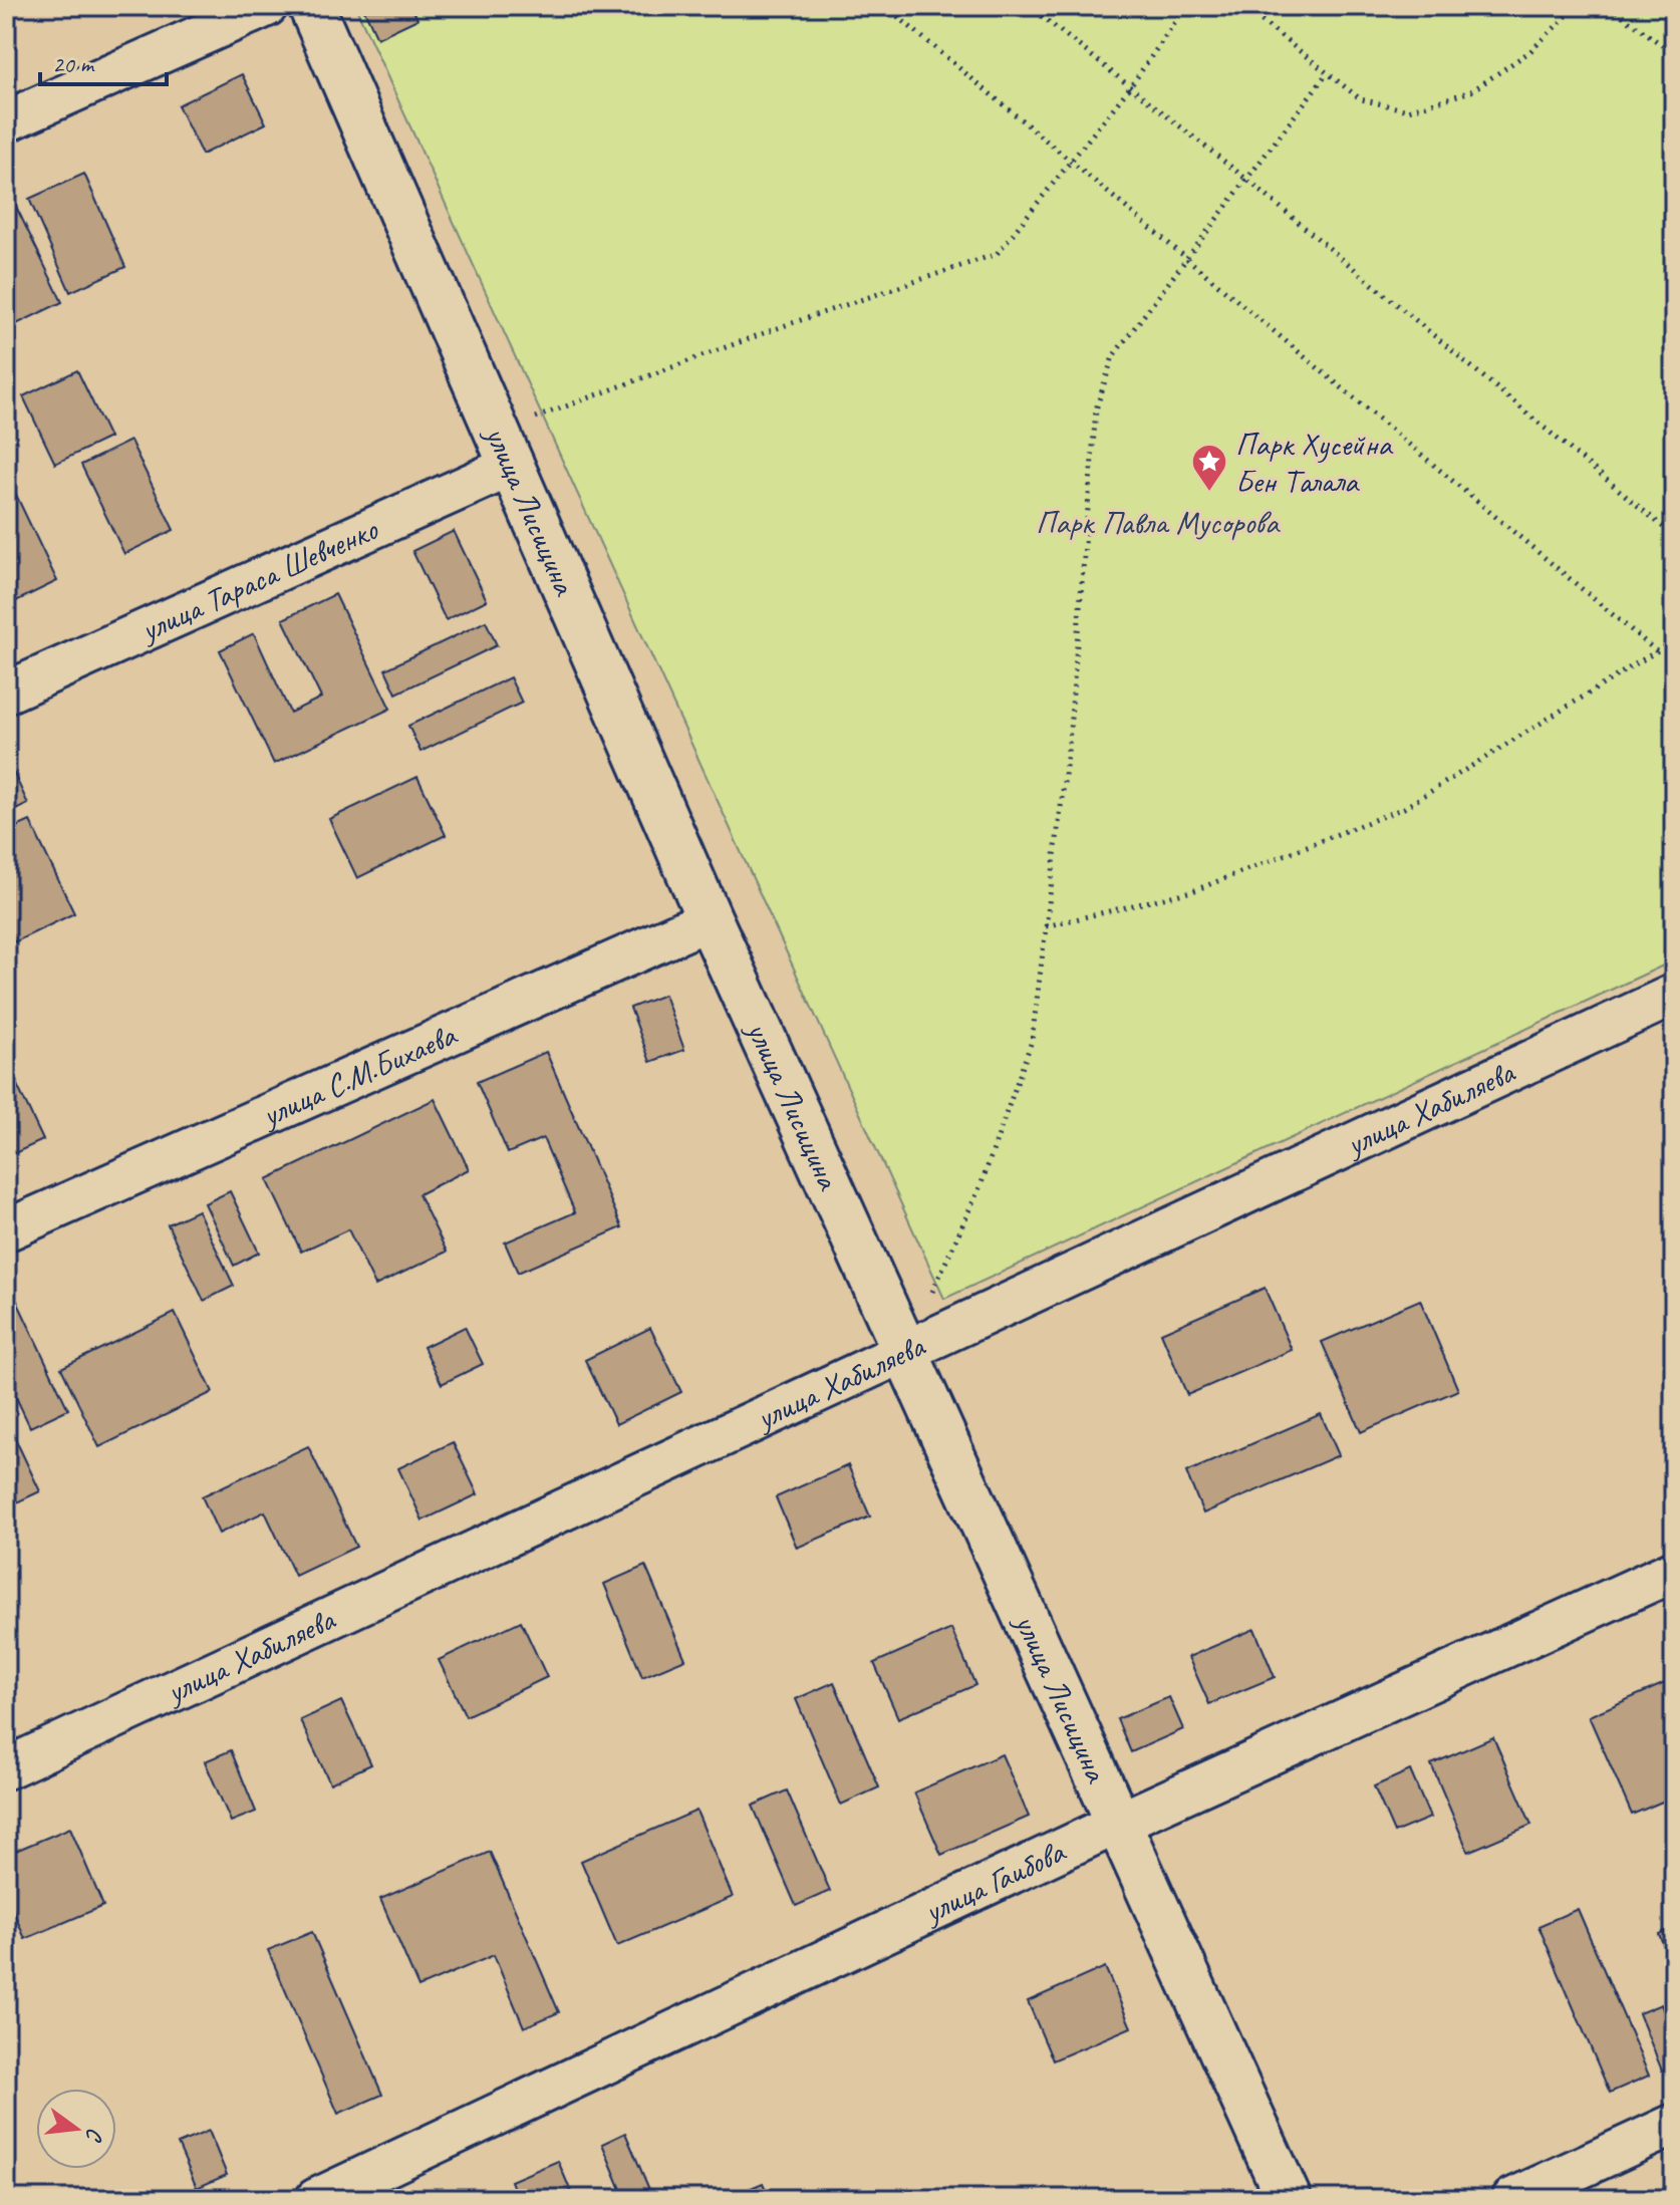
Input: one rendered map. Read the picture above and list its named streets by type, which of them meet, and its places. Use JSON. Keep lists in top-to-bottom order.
{
  "streets": {
    "street": [
      "улица Лисицина",
      "улица Тараса Шевченко",
      "улица С.М.Бихаева",
      "улица Хабиляева",
      "улица Гаибова"
    ]
  },
  "crossings": [
    ["улица Лисицина", "улица Тараса Шевченко"],
    ["улица Лисицина", "улица С.М.Бихаева"],
    ["улица Лисицина", "улица Хабиляева"],
    ["улица Лисицина", "улица Гаибова"]
  ],
  "parks": ["Парк Павла Мусорова"],
  "places": {
    "place": ["Парк Хусейна Бен Талала"]
  },
  "scale_bar": "20 m",
  "north": "right"
}
